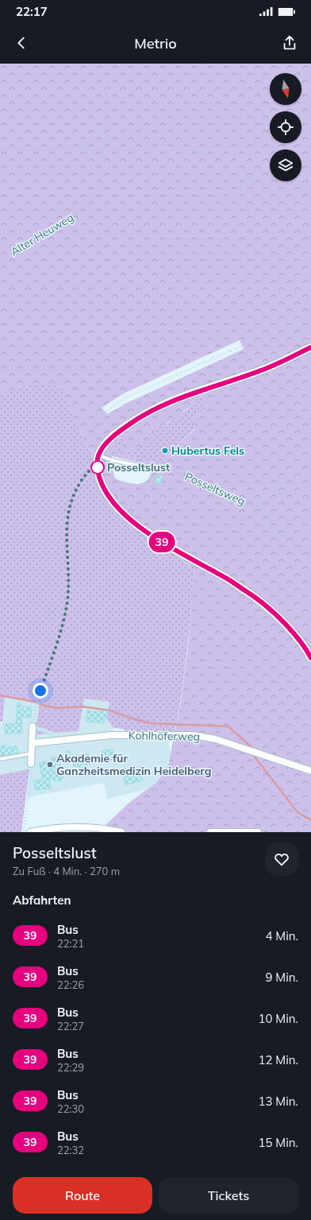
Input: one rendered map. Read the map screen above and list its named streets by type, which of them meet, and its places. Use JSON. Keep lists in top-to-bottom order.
{
  "streets": {
    "street": ["Kohlhöferweg"],
    "path": ["Alter Heuweg", "Posseltsweg"]
  },
  "places": ["Hubertus Fels", "Posseltslust", "Akademie für Ganzheitsmedizin Heidelberg"],
  "lines": ["bus line 39"],
  "north": "bottom",
  "page": {
    "status": "22:17",
    "header": "Metrio",
    "on_map": "39",
    "heading": [
      ["Posseltslust", "Zu Fuß · 4 Min. · 270 m"],
      "Abfahrten"
    ],
    "list": [
      {
        "mark": "39",
        "name": "Bus",
        "note": "22:21",
        "value": "4 Min."
      },
      {
        "mark": "39",
        "name": "Bus",
        "note": "22:26",
        "value": "9 Min."
      },
      {
        "mark": "39",
        "name": "Bus",
        "note": "22:27",
        "value": "10 Min."
      },
      {
        "mark": "39",
        "name": "Bus",
        "note": "22:29",
        "value": "12 Min."
      },
      {
        "mark": "39",
        "name": "Bus",
        "note": "22:30",
        "value": "13 Min."
      },
      {
        "mark": "39",
        "name": "Bus",
        "note": "22:32",
        "value": "15 Min."
      }
    ],
    "buttons": ["Route", "Tickets"]
  }
}
